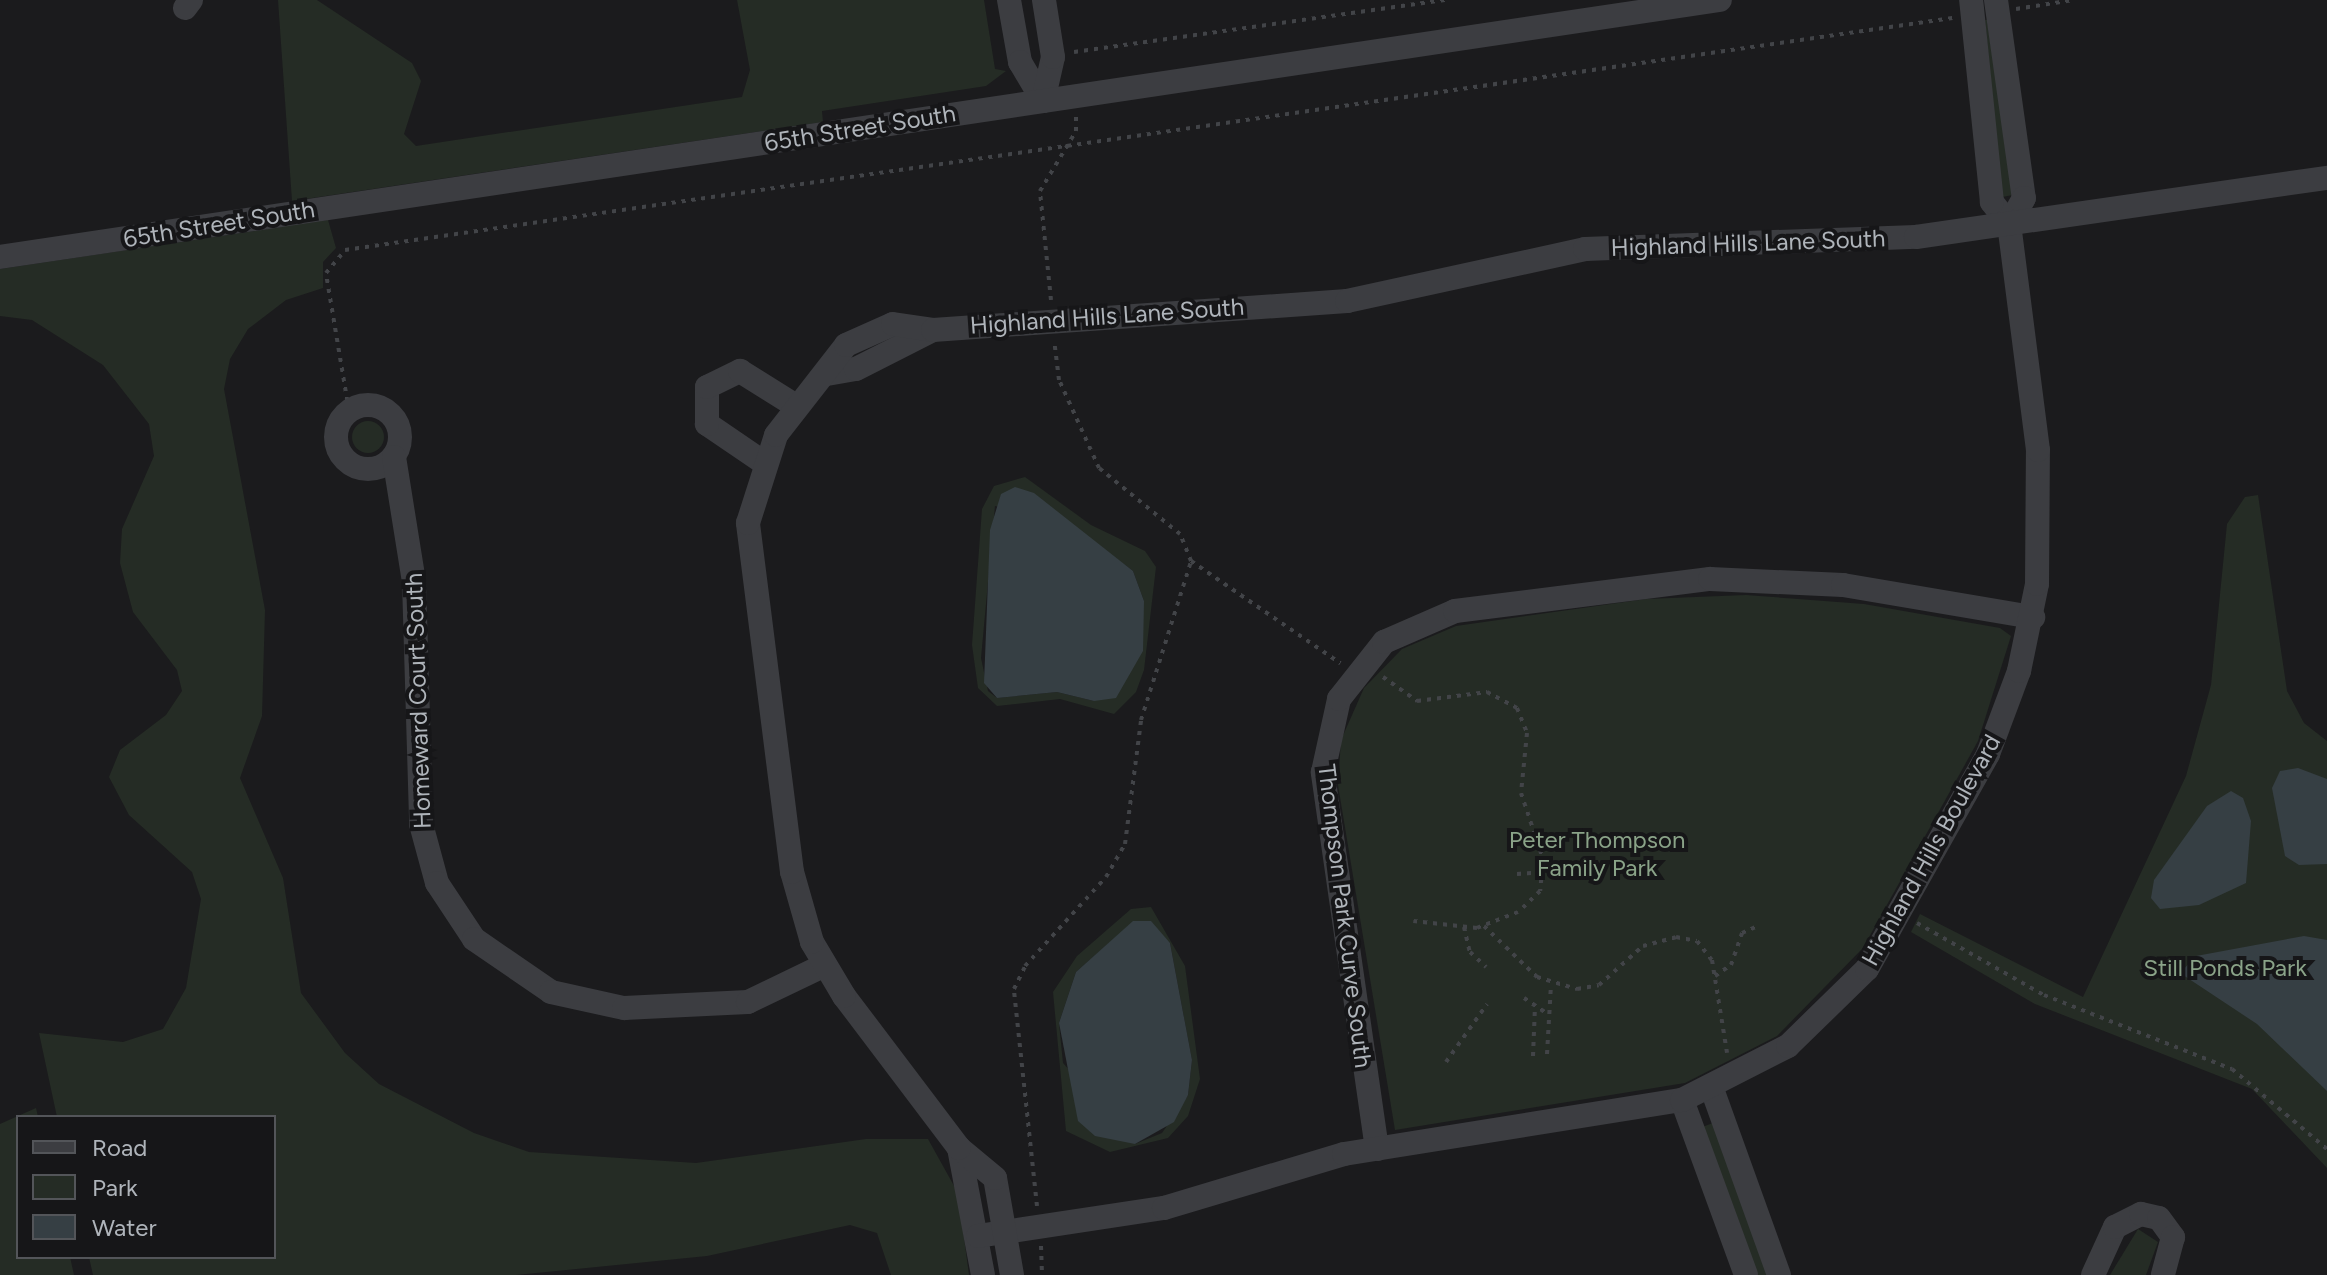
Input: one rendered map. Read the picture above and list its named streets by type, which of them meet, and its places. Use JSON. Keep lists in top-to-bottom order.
{
  "streets": {
    "street": [
      "65th Street South",
      "Highland Hills Lane South",
      "Homeward Court South",
      "Highland Hills Boulevard",
      "Thompson Park Curve South"
    ]
  },
  "crossings": [
    ["Highland Hills Lane South", "Homeward Court South"],
    ["Highland Hills Lane South", "Highland Hills Boulevard"],
    ["Highland Hills Boulevard", "Thompson Park Curve South"]
  ],
  "parks": ["Peter Thompson Family Park", "Still Ponds Park"],
  "legend": ["Road", "Park", "Water"]
}
